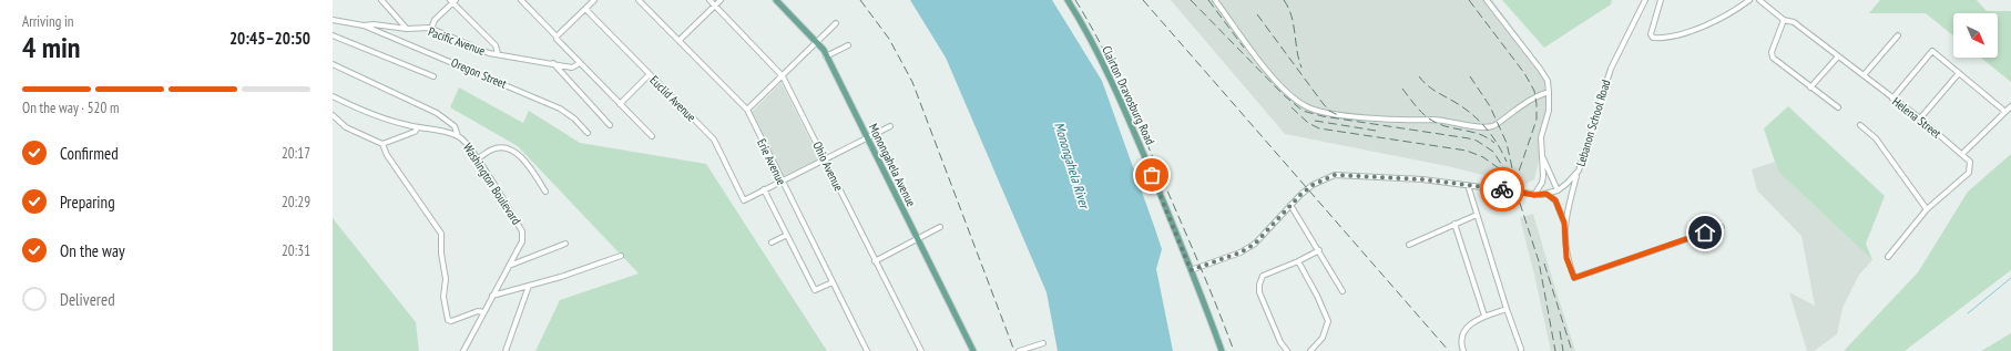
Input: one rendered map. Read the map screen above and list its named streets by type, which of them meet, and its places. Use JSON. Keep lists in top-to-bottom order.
{
  "streets": {
    "main road": ["Clairton Dravosburg Road", "Monongahela Avenue"],
    "street": [
      "Pacific Avenue",
      "Oregon Street",
      "Euclid Avenue",
      "Helena Street",
      "Lebanon School Road",
      "Erie Avenue",
      "Ohio Avenue",
      "Washington Boulevard"
    ]
  },
  "crossings": [
    ["Pacific Avenue", "Oregon Street"],
    ["Clairton Dravosburg Road", "Lebanon School Road"]
  ],
  "water": ["Monongahela River"],
  "north": "bottom right",
  "page": {
    "heading": ["4 min", "Arriving in", "20:45–20:50"],
    "bar": "On the way · 520 m",
    "list": [
      ["Confirmed", "20:17"],
      ["Preparing", "20:29"],
      ["On the way", "20:31"],
      "Delivered"
    ]
  }
}
